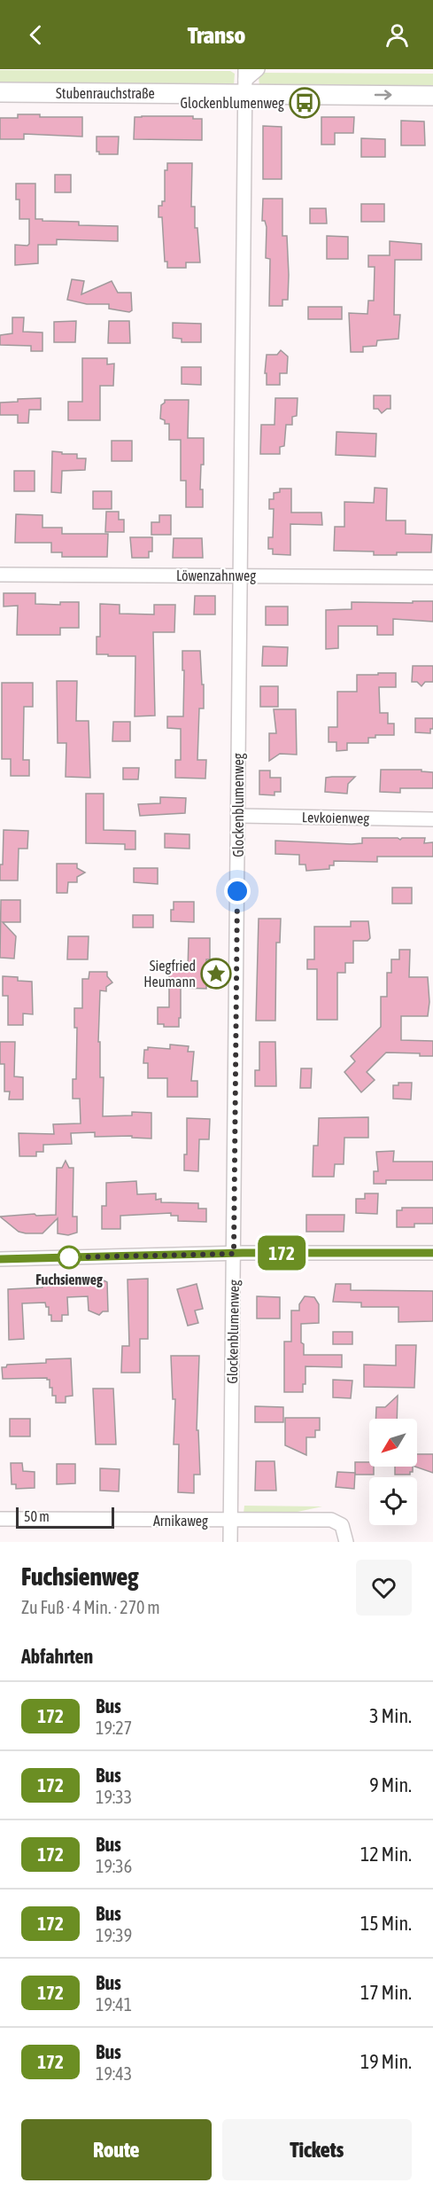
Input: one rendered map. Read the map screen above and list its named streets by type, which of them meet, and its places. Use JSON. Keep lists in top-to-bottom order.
{
  "streets": {
    "main road": ["Stubenrauchstraße"],
    "street": [
      "Löwenzahnweg",
      "Glockenblumenweg",
      "Levkoienweg",
      "Arnikaweg"
    ]
  },
  "crossings": [
    ["Stubenrauchstraße", "Glockenblumenweg"],
    ["Löwenzahnweg", "Glockenblumenweg"],
    ["Glockenblumenweg", "Levkoienweg"],
    ["Glockenblumenweg", "Arnikaweg"]
  ],
  "one_way": ["Stubenrauchstraße"],
  "places": {
    "bus stop": ["Glockenblumenweg"],
    "place": ["Siegfried Heumann"],
    "other": ["Fuchsienweg"]
  },
  "lines": ["bus line 172"],
  "scale_bar": "50 m",
  "north": "bottom left",
  "page": {
    "header": "Transo",
    "on_map": "172",
    "scale": "50 m",
    "heading": [
      ["Fuchsienweg", "Zu Fuß · 4 Min. · 270 m"],
      "Abfahrten"
    ],
    "list": [
      {
        "mark": "172",
        "name": "Bus",
        "note": "19:27",
        "value": "3 Min."
      },
      {
        "mark": "172",
        "name": "Bus",
        "note": "19:33",
        "value": "9 Min."
      },
      {
        "mark": "172",
        "name": "Bus",
        "note": "19:36",
        "value": "12 Min."
      },
      {
        "mark": "172",
        "name": "Bus",
        "note": "19:39",
        "value": "15 Min."
      },
      {
        "mark": "172",
        "name": "Bus",
        "note": "19:41",
        "value": "17 Min."
      },
      {
        "mark": "172",
        "name": "Bus",
        "note": "19:43",
        "value": "19 Min."
      }
    ],
    "buttons": ["Route", "Tickets"]
  }
}
